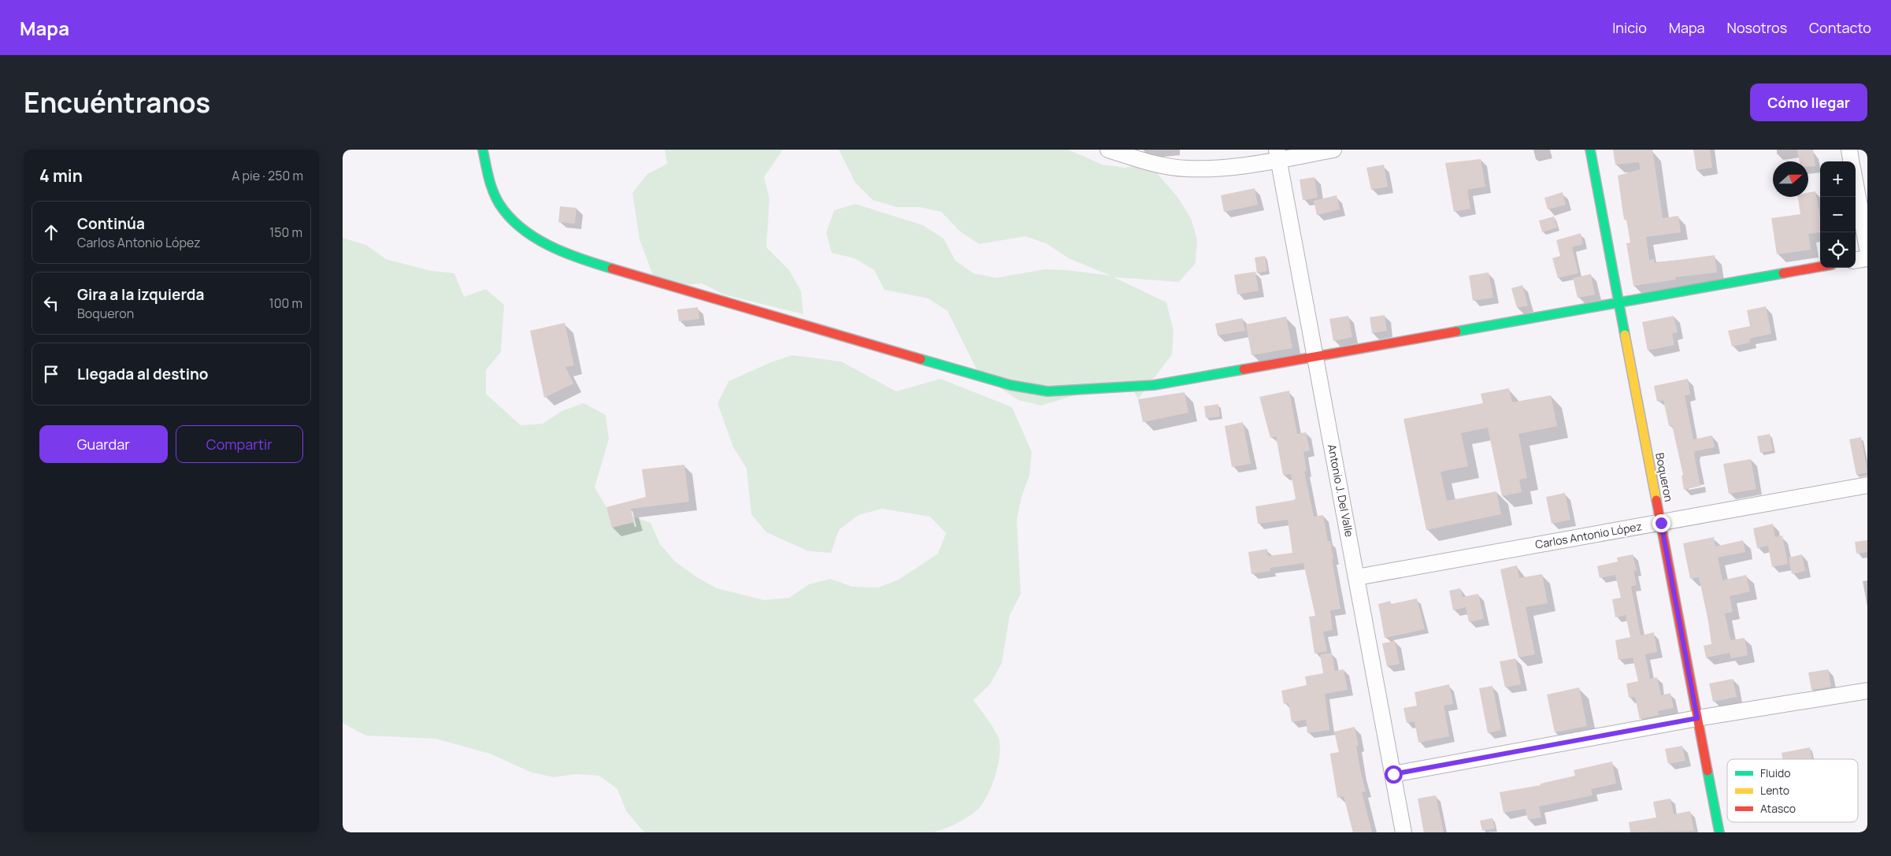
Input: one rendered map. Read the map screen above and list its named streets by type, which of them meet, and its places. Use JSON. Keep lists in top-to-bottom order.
{
  "streets": {
    "street": ["Boqueron", "Antonio J. Del Valle", "Carlos Antonio López"]
  },
  "crossings": [
    ["Boqueron", "Carlos Antonio López"],
    ["Antonio J. Del Valle", "Carlos Antonio López"]
  ],
  "legend": ["Fluido", "Lento", "Atasco"],
  "north": "right",
  "page": {
    "header": "Mapa",
    "nav": [
      "Inicio",
      "Mapa",
      "Nosotros",
      "Contacto"
    ],
    "title": "Encuéntranos",
    "buttons": [
      "Cómo llegar",
      ["Guardar", "Compartir"]
    ],
    "heading": ["4 min", "A pie · 250 m"],
    "map_buttons": ["+", "−"],
    "list": [
      ["Continúa", "Carlos Antonio López", "150 m"],
      ["Gira a la izquierda", "Boqueron", "100 m"],
      "Llegada al destino"
    ]
  }
}
